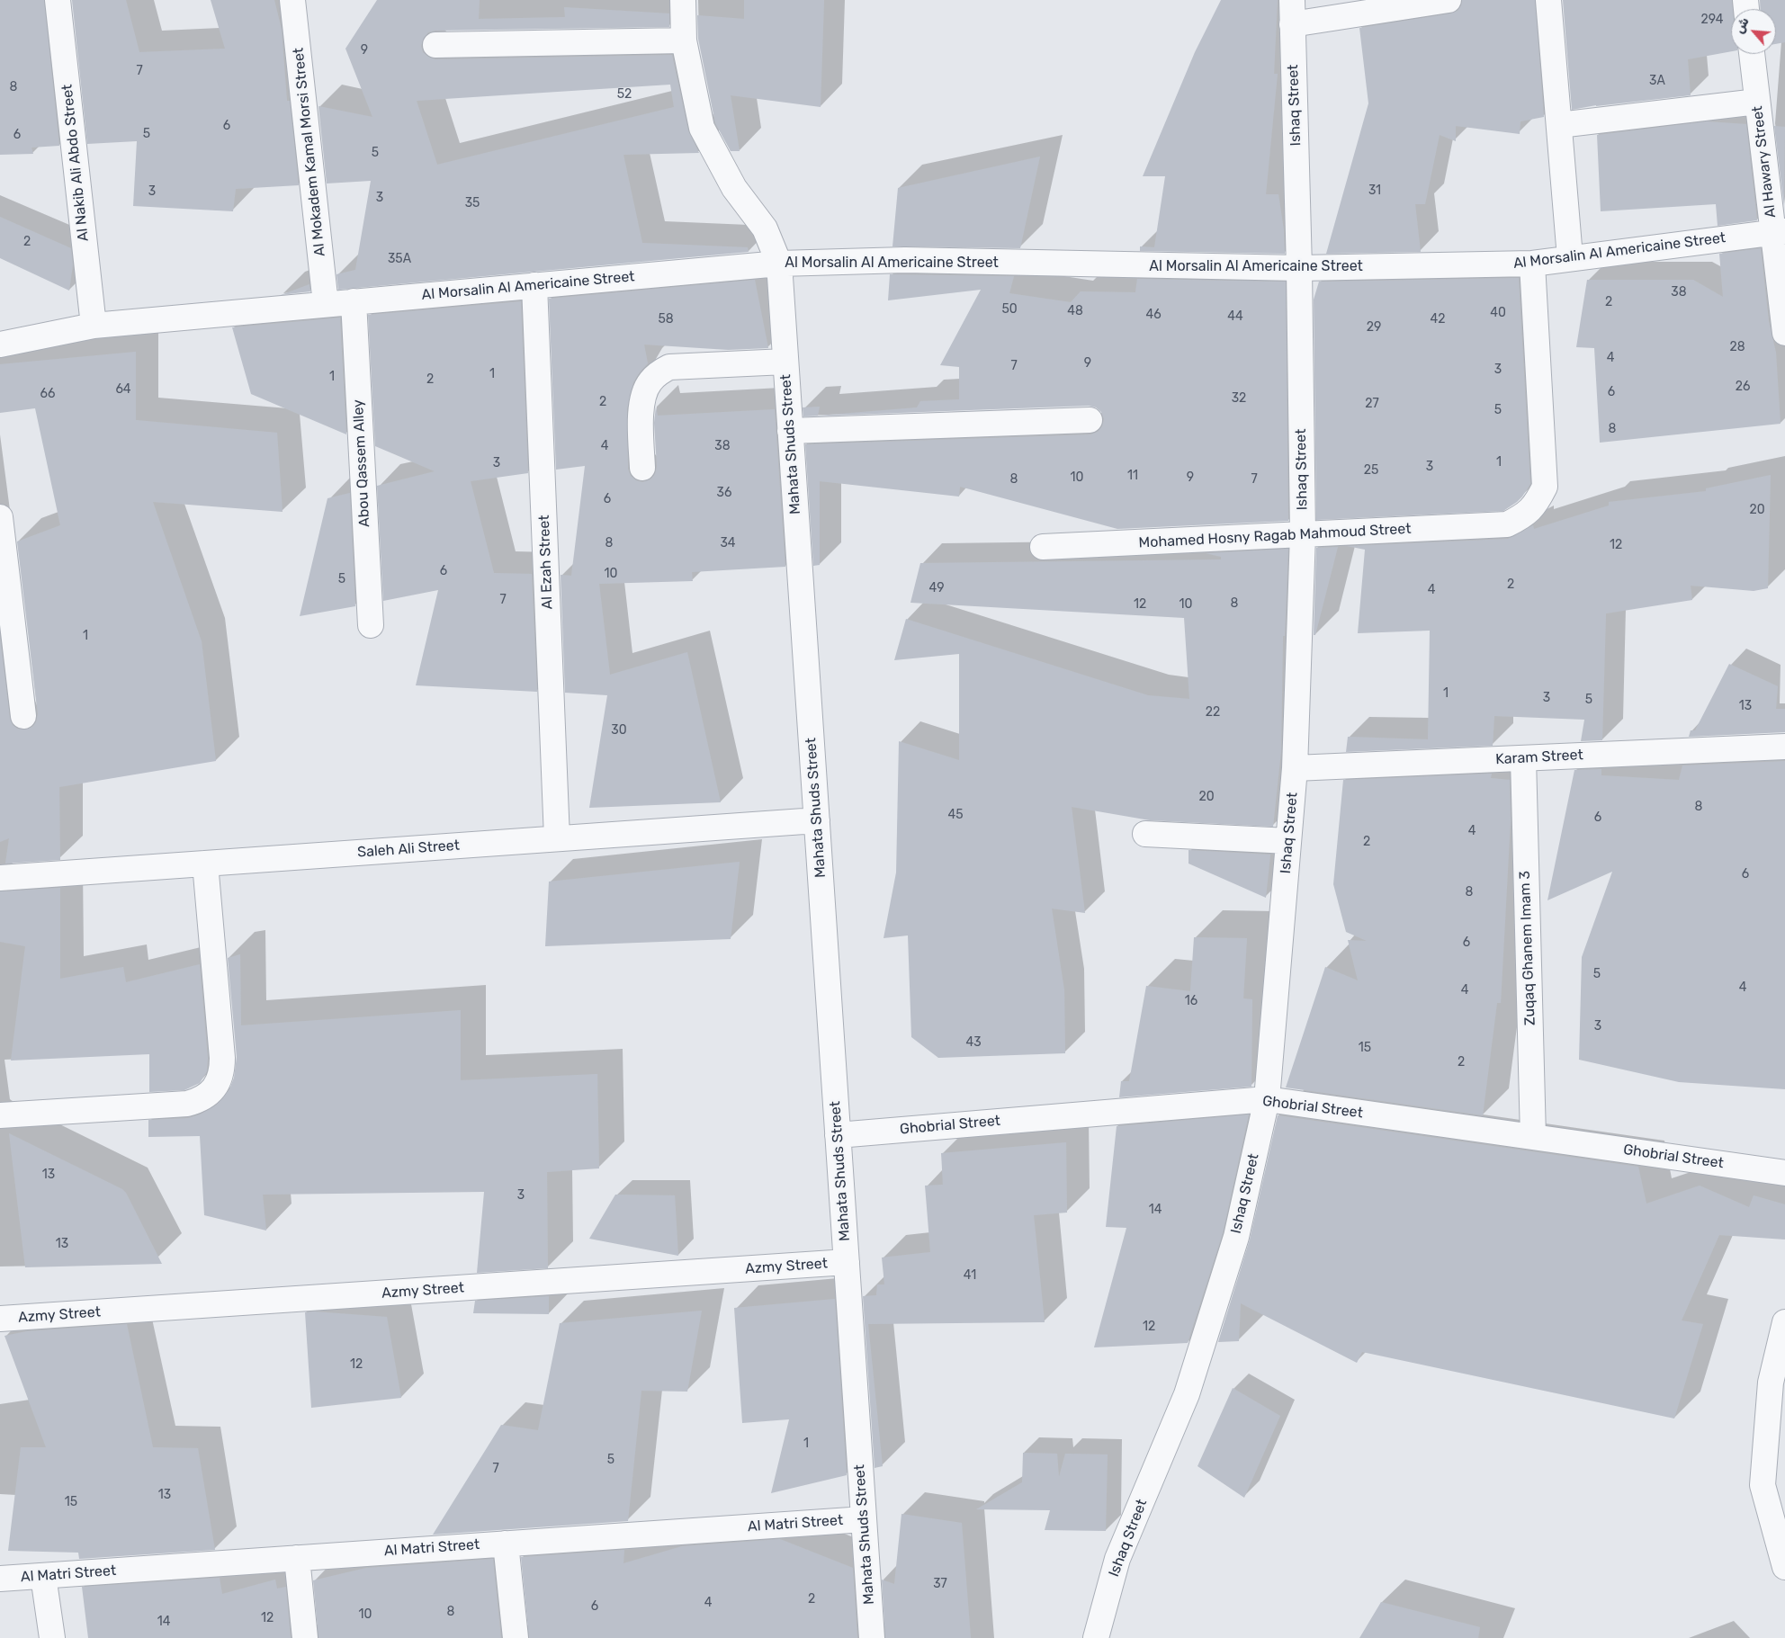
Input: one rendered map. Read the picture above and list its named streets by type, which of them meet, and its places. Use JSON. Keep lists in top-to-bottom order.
{
  "streets": {
    "street": [
      "Ishaq Street",
      "Al Mokadem Kamal Morsi Street",
      "Al Hawary Street",
      "Al Nakib Ali Abdo Street",
      "Al Morsalin Al Americaine Street",
      "Mahata Shuds Street",
      "Abou Qassem Alley",
      "Mohamed Hosny Ragab Mahmoud Street",
      "Al Ezah Street",
      "Karam Street",
      "Saleh Ali Street",
      "Zuqaq Ghanem Imam 3",
      "Ghobrial Street",
      "Azmy Street",
      "Al Matri Street"
    ]
  },
  "crossings": [
    ["Ishaq Street", "Al Morsalin Al Americaine Street"],
    ["Ishaq Street", "Mohamed Hosny Ragab Mahmoud Street"],
    ["Ishaq Street", "Karam Street"],
    ["Ishaq Street", "Ghobrial Street"],
    ["Al Mokadem Kamal Morsi Street", "Al Morsalin Al Americaine Street"],
    ["Al Hawary Street", "Al Morsalin Al Americaine Street"],
    ["Al Nakib Ali Abdo Street", "Al Morsalin Al Americaine Street"],
    ["Al Morsalin Al Americaine Street", "Mahata Shuds Street"],
    ["Al Morsalin Al Americaine Street", "Abou Qassem Alley"],
    ["Al Morsalin Al Americaine Street", "Mohamed Hosny Ragab Mahmoud Street"],
    ["Al Morsalin Al Americaine Street", "Al Ezah Street"],
    ["Mahata Shuds Street", "Saleh Ali Street"],
    ["Mahata Shuds Street", "Ghobrial Street"],
    ["Mahata Shuds Street", "Azmy Street"],
    ["Mahata Shuds Street", "Al Matri Street"],
    ["Al Ezah Street", "Saleh Ali Street"],
    ["Karam Street", "Zuqaq Ghanem Imam 3"],
    ["Zuqaq Ghanem Imam 3", "Ghobrial Street"]
  ],
  "house_numbers": [
    "294",
    "9",
    "7",
    "3A",
    "8",
    "52",
    "6",
    "5",
    "6",
    "5",
    "31",
    "3",
    "3",
    "35",
    "2",
    "35A",
    "38",
    "2",
    "50",
    "48",
    "40",
    "46",
    "44",
    "58",
    "42",
    "29",
    "28",
    "4",
    "9",
    "7",
    "3",
    "1",
    "1",
    "2",
    "26",
    "64",
    "6",
    "66",
    "32",
    "2",
    "27",
    "5",
    "8",
    "4",
    "38",
    "1",
    "3",
    "3",
    "25",
    "11",
    "10",
    "9",
    "8",
    "7",
    "36",
    "6",
    "20",
    "8",
    "34",
    "12",
    "6",
    "10",
    "5",
    "2",
    "49",
    "4",
    "7",
    "8",
    "12",
    "10",
    "1",
    "1",
    "3",
    "5",
    "13",
    "22",
    "30",
    "20",
    "8",
    "45",
    "6",
    "4",
    "2",
    "6",
    "8",
    "6",
    "5",
    "4",
    "4",
    "16",
    "3",
    "43",
    "15",
    "2",
    "13",
    "3",
    "14",
    "13",
    "41",
    "12",
    "12",
    "1",
    "5",
    "7",
    "13",
    "15",
    "37",
    "2",
    "4",
    "6",
    "8",
    "10",
    "12",
    "14"
  ],
  "north": "top left"
}
